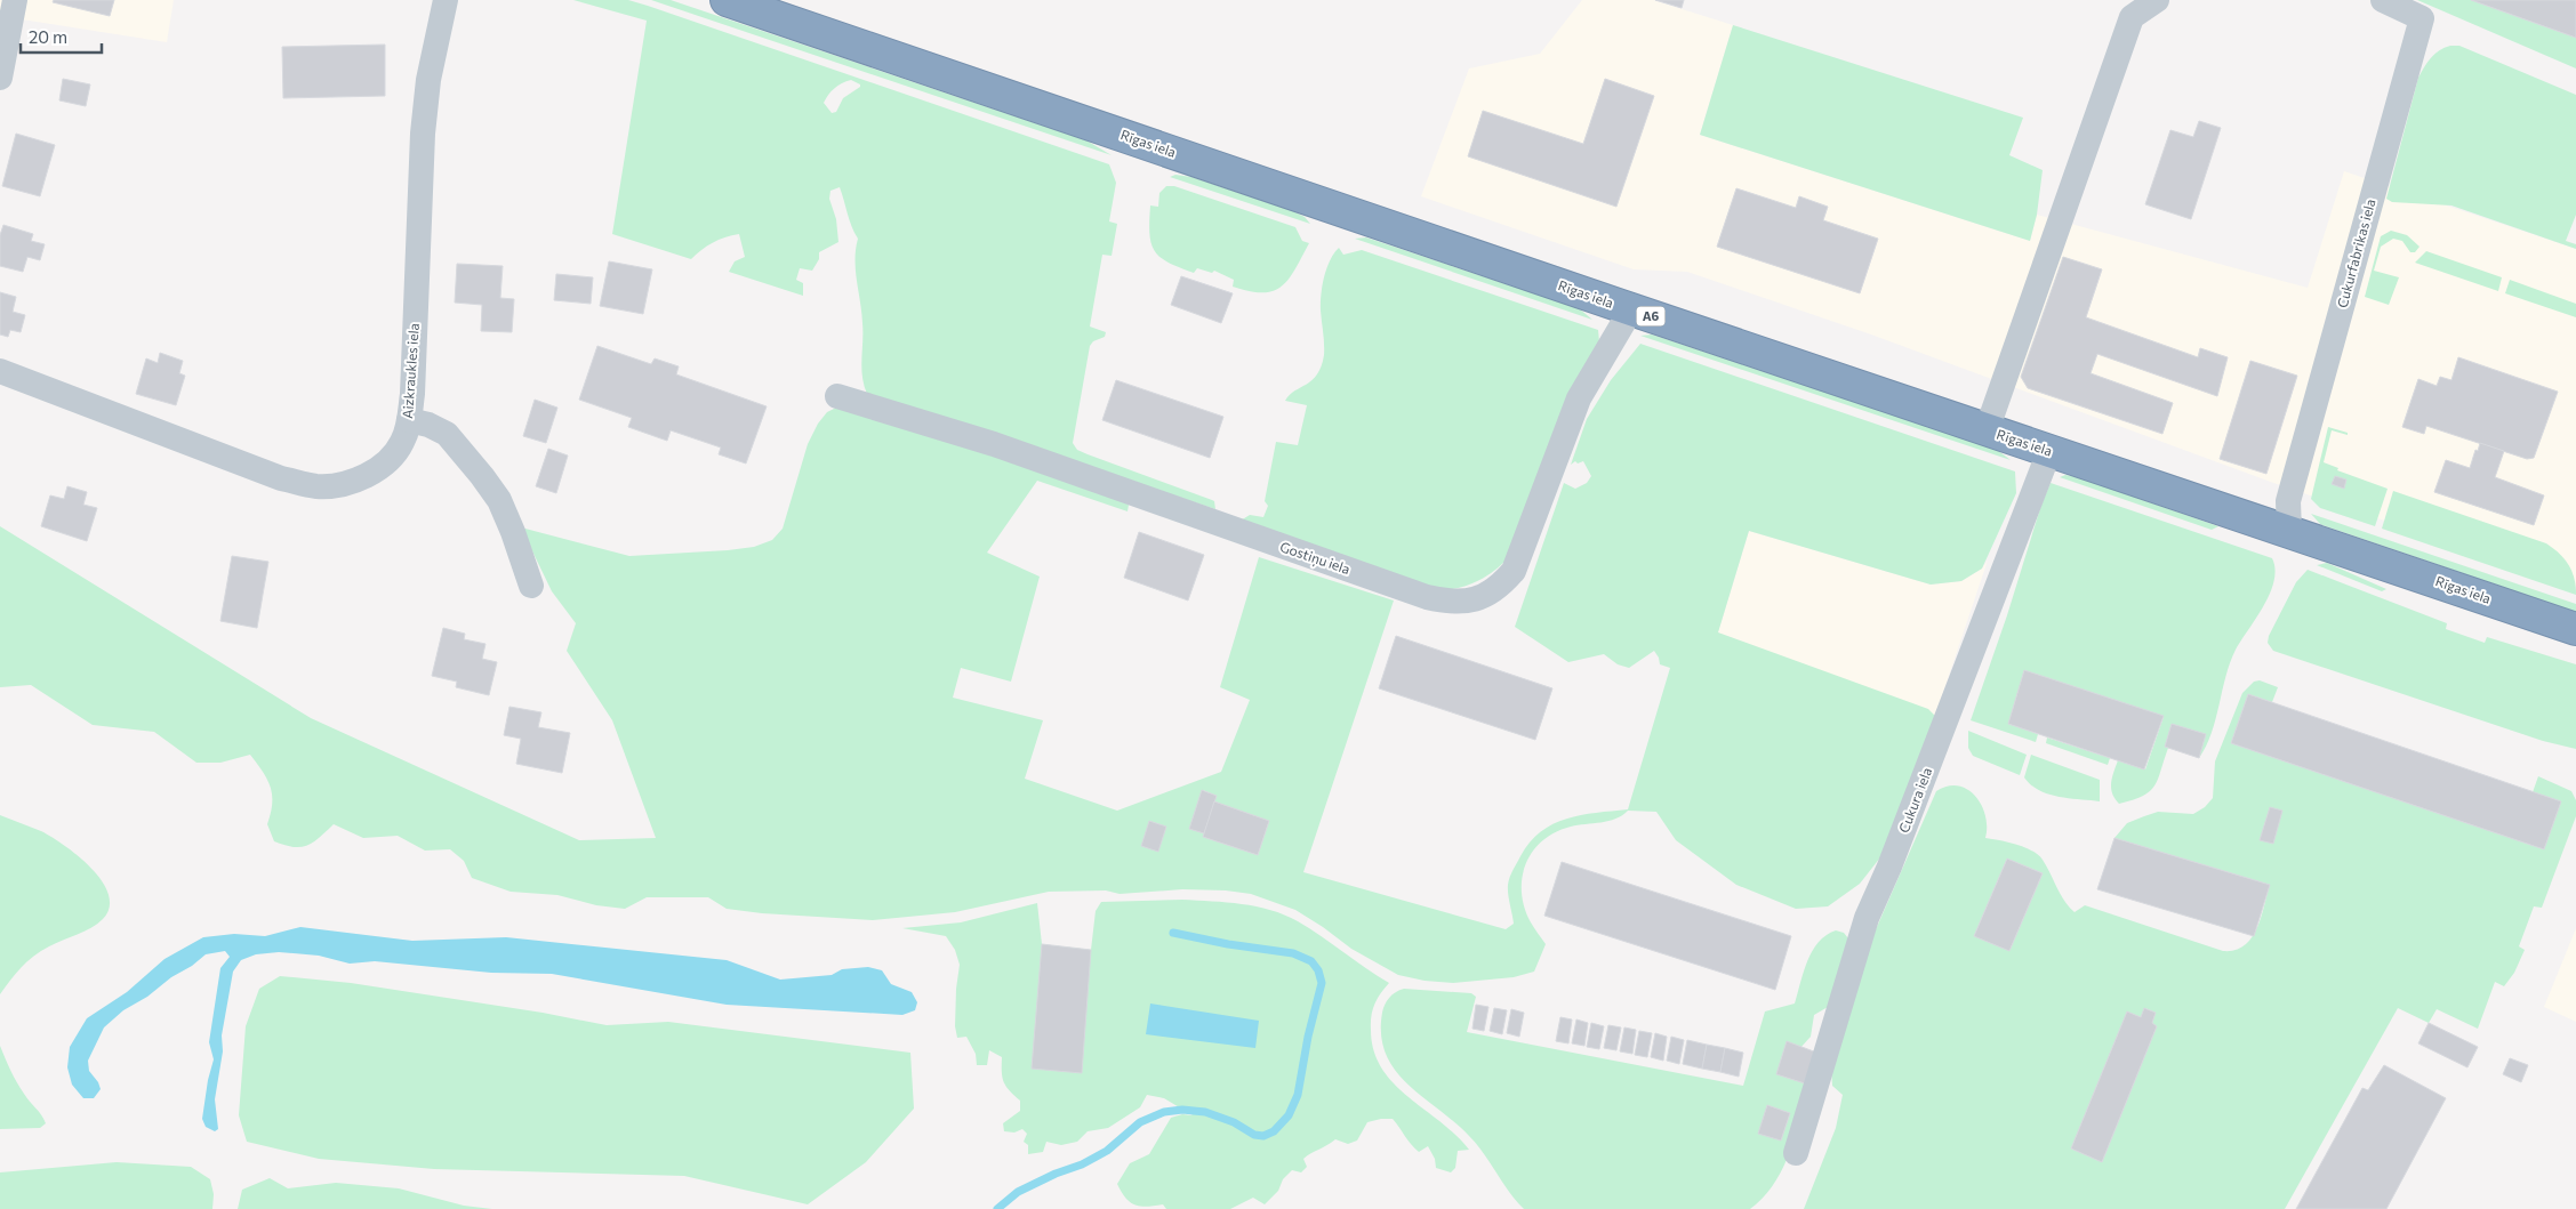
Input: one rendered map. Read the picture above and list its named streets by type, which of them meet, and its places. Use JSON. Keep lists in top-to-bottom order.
{
  "streets": {
    "highway": ["Rīgas iela", "A6"],
    "street": [
      "Cukurfabrikas iela",
      "Aizkraukles iela",
      "Gostiņu iela",
      "Cukura iela"
    ]
  },
  "crossings": [
    ["Rīgas iela", "Cukurfabrikas iela"],
    ["Rīgas iela", "Gostiņu iela"],
    ["Rīgas iela", "Cukura iela"]
  ],
  "scale_bar": "20 m"
}
